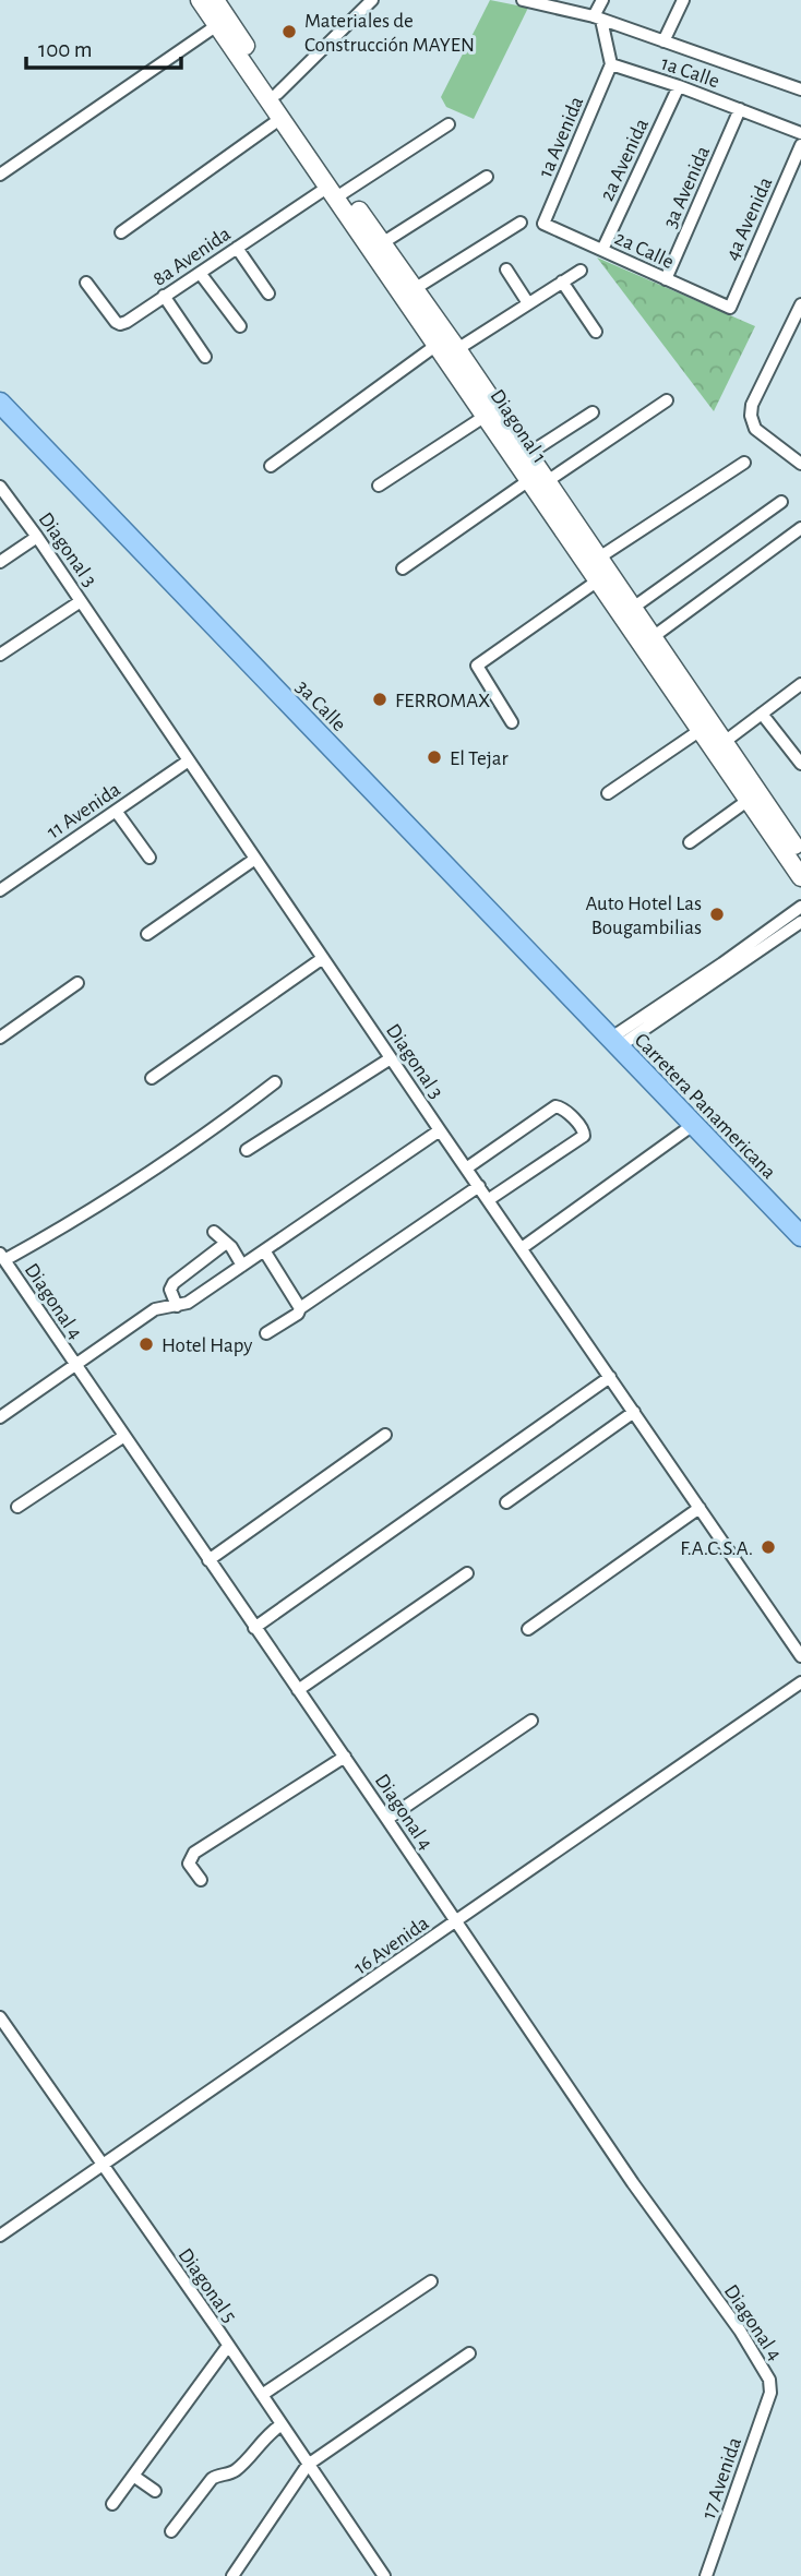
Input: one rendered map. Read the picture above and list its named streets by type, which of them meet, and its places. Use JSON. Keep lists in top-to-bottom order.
{
  "streets": {
    "main road": ["Diagonal 1", "3a Calle", "Carretera Panamericana"],
    "street": [
      "1a Calle",
      "1a Avenida",
      "2a Avenida",
      "3a Avenida",
      "4a Avenida",
      "2a Calle",
      "8a Avenida",
      "Diagonal 3",
      "11 Avenida",
      "Diagonal 4",
      "16 Avenida",
      "Diagonal 5",
      "17 Avenida"
    ]
  },
  "crossings": [
    ["1a Calle", "1a Avenida"],
    ["1a Calle", "2a Avenida"],
    ["1a Calle", "3a Avenida"],
    ["1a Avenida", "2a Calle"],
    ["2a Avenida", "2a Calle"],
    ["3a Avenida", "2a Calle"],
    ["4a Avenida", "2a Calle"],
    ["8a Avenida", "Diagonal 1"],
    ["Diagonal 3", "11 Avenida"],
    ["3a Calle", "Carretera Panamericana"],
    ["Diagonal 4", "16 Avenida"],
    ["Diagonal 4", "17 Avenida"],
    ["16 Avenida", "Diagonal 5"]
  ],
  "places": [
    "Materiales de Construcción MAYEN",
    "FERROMAX",
    "El Tejar",
    "Auto Hotel Las Bougambilias",
    "Hotel Hapy",
    "F.A.C.S.A."
  ],
  "scale_bar": "100 m"
}
